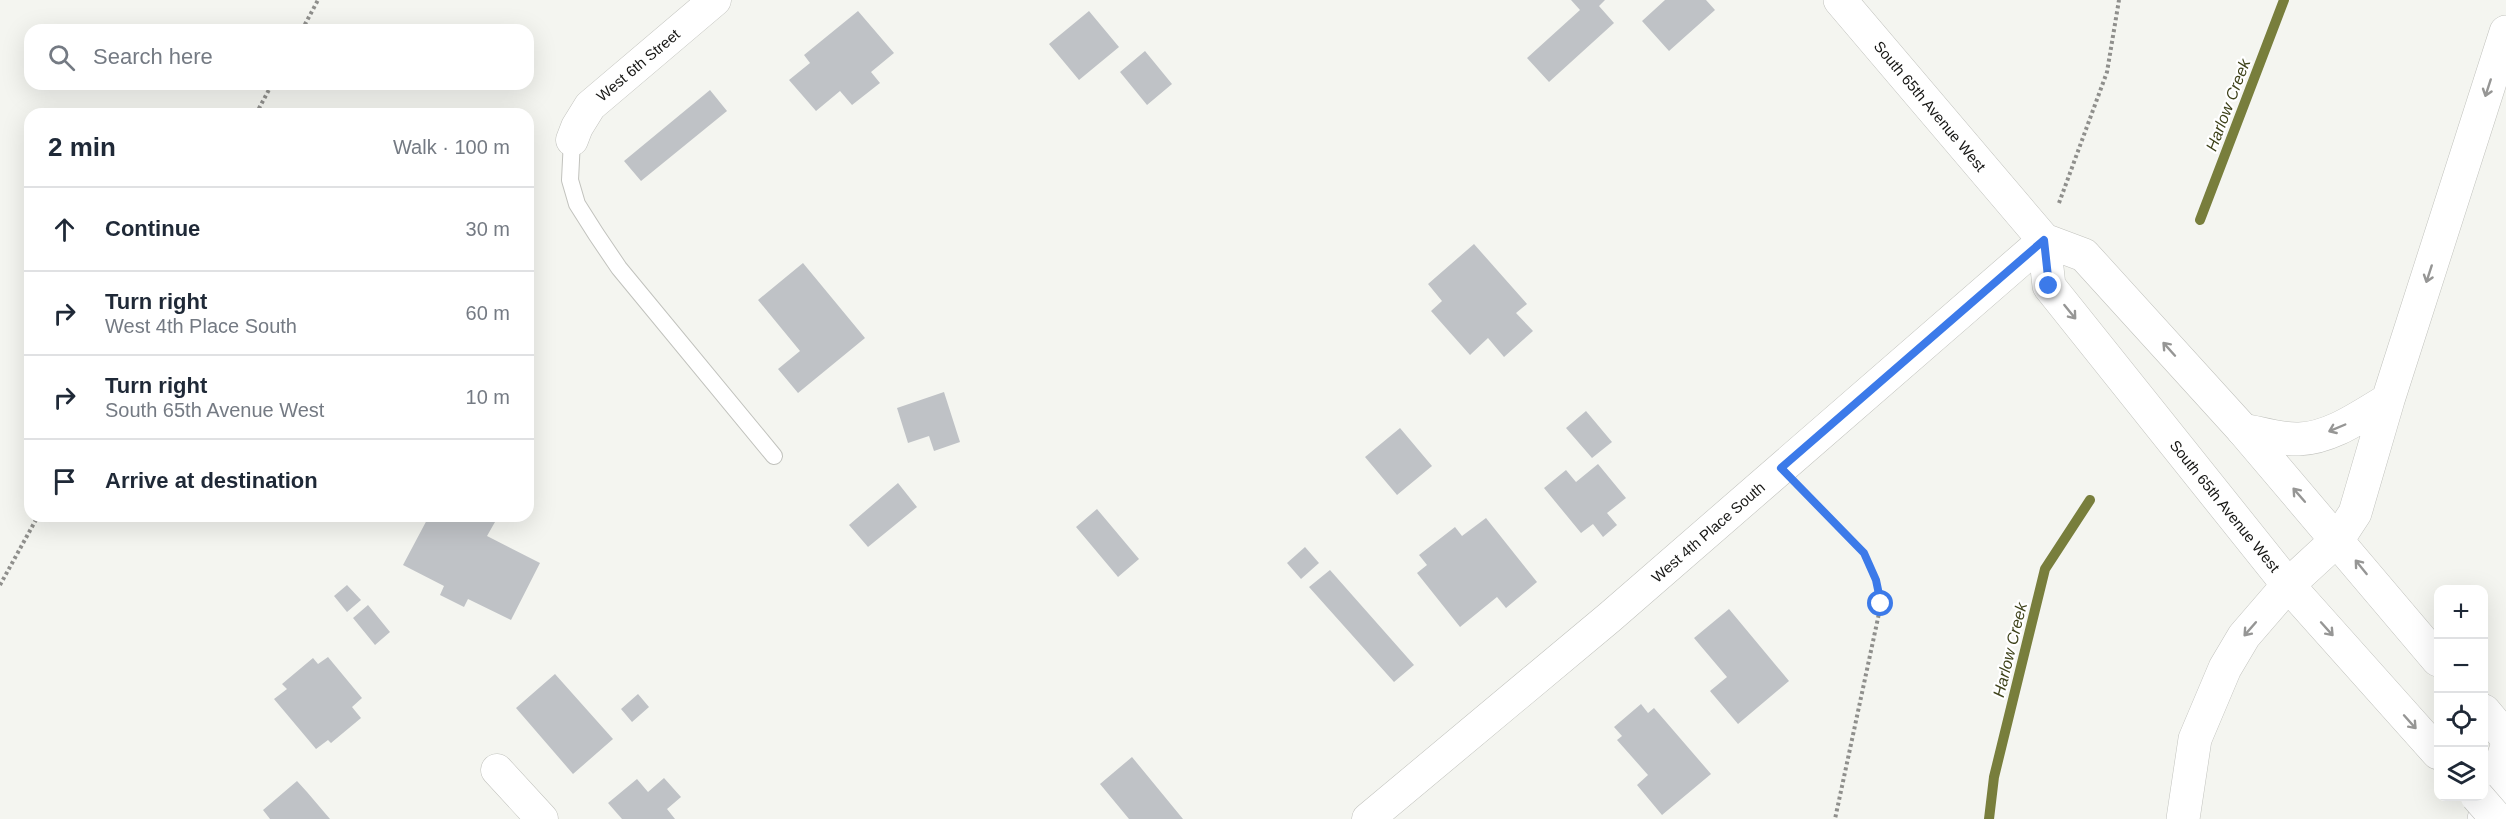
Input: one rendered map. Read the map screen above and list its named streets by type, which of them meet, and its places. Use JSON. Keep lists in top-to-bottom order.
{
  "streets": {
    "main road": ["South 65th Avenue West"],
    "street": ["West 6th Street", "West 4th Place South"]
  },
  "crossings": [
    ["South 65th Avenue West", "West 4th Place South"]
  ],
  "water": ["Harlow Creek"],
  "page": {
    "search": "Search here",
    "heading": ["2 min", "Walk · 100 m"],
    "list": [
      ["Continue", "30 m"],
      ["Turn right", "West 4th Place South", "60 m"],
      ["Turn right", "South 65th Avenue West", "10 m"],
      "Arrive at destination"
    ],
    "map_buttons": ["+", "−"]
  }
}
